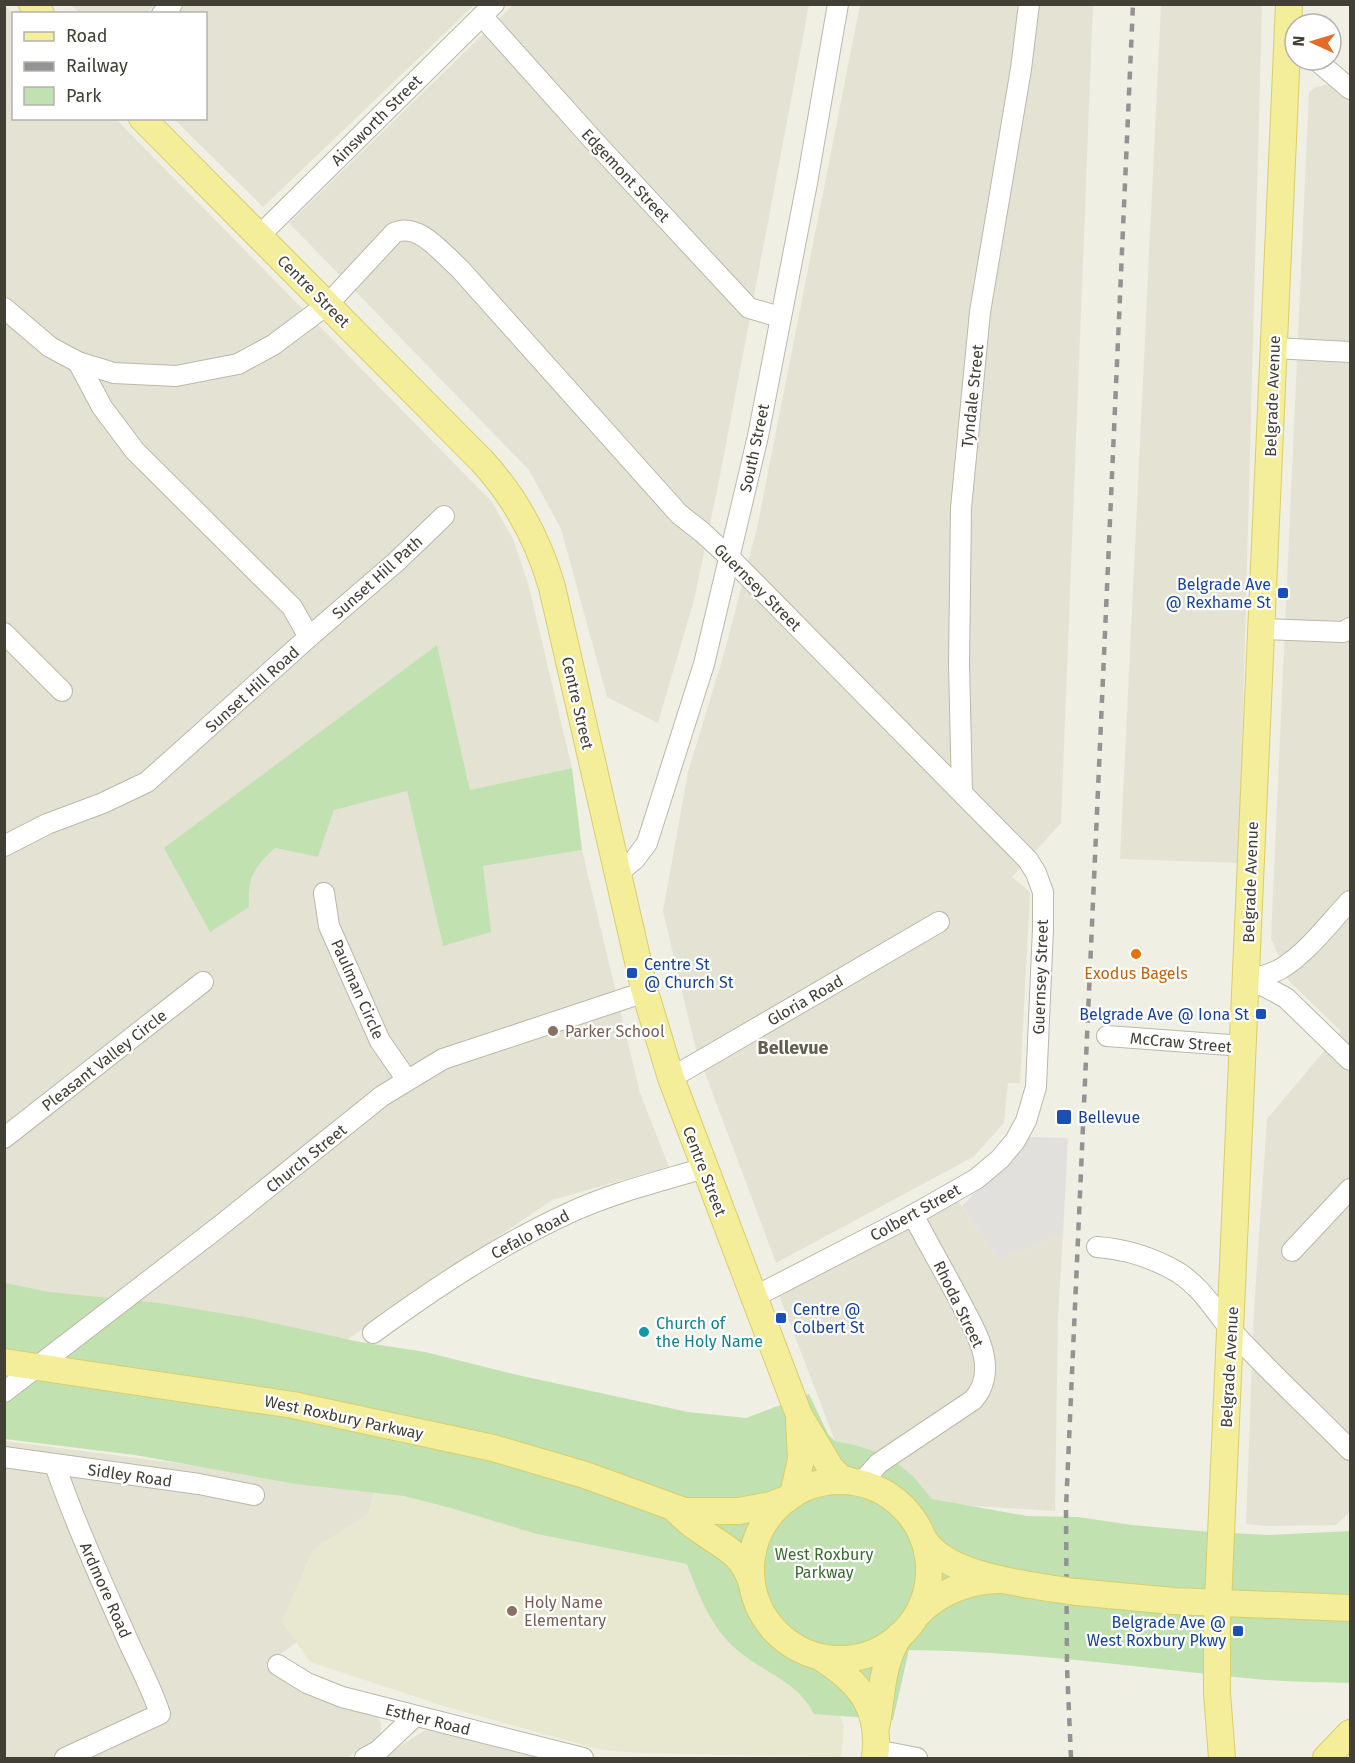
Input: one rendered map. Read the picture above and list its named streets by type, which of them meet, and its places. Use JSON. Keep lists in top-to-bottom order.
{
  "streets": {
    "main road": ["Centre Street", "Belgrade Avenue", "West Roxbury Parkway"],
    "street": [
      "Ainsworth Street",
      "Edgemont Street",
      "Tyndale Street",
      "South Street",
      "Sunset Hill Path",
      "Guernsey Street",
      "Sunset Hill Road",
      "Paulman Circle",
      "Gloria Road",
      "McCraw Street",
      "Pleasant Valley Circle",
      "Church Street",
      "Colbert Street",
      "Cefalo Road",
      "Rhoda Street",
      "Sidley Road",
      "Ardmore Road",
      "Esther Road"
    ]
  },
  "crossings": [
    ["Ainsworth Street", "Edgemont Street"],
    ["Ainsworth Street", "Centre Street"],
    ["Edgemont Street", "South Street"],
    ["Centre Street", "South Street"],
    ["Centre Street", "Guernsey Street"],
    ["Centre Street", "Gloria Road"],
    ["Centre Street", "Church Street"],
    ["Centre Street", "Colbert Street"],
    ["Centre Street", "Cefalo Road"],
    ["Centre Street", "Rhoda Street"],
    ["Centre Street", "West Roxbury Parkway"],
    ["Tyndale Street", "Guernsey Street"],
    ["Belgrade Avenue", "McCraw Street"],
    ["South Street", "Guernsey Street"],
    ["Sunset Hill Path", "Sunset Hill Road"],
    ["Guernsey Street", "Sunset Hill Road"],
    ["Guernsey Street", "Colbert Street"],
    ["Paulman Circle", "Church Street"],
    ["Church Street", "West Roxbury Parkway"],
    ["Colbert Street", "Rhoda Street"],
    ["Rhoda Street", "West Roxbury Parkway"],
    ["Sidley Road", "Ardmore Road"]
  ],
  "districts": ["Bellevue"],
  "parks": ["West Roxbury Parkway"],
  "places": {
    "transit": [
      "Belgrade Ave @ Rexhame St",
      "Centre St @ Church St",
      "Belgrade Ave @ Iona St",
      "Bellevue",
      "Centre @ Colbert St",
      "Belgrade Ave @ West Roxbury Pkwy"
    ],
    "other": [
      "Exodus Bagels",
      "Parker School",
      "Church of the Holy Name",
      "Holy Name Elementary"
    ]
  },
  "legend": ["Road", "Railway", "Park"],
  "north": "left"
}
